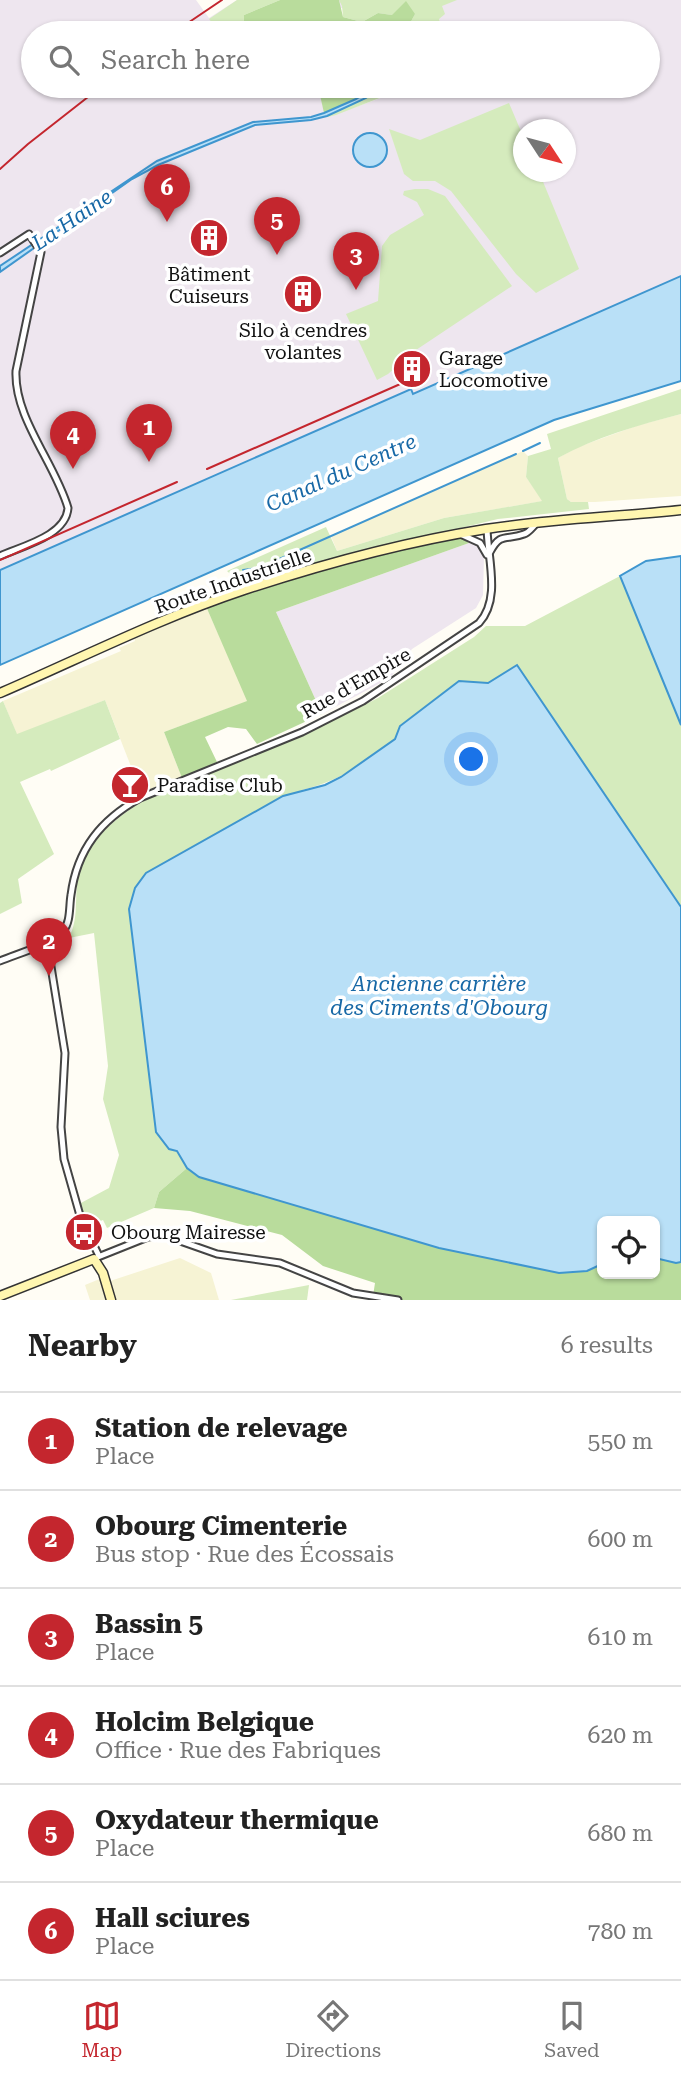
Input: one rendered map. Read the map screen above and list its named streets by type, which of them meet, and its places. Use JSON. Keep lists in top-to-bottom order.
{
  "streets": {
    "main road": ["Route Industrielle"],
    "street": ["Rue d'Empire"]
  },
  "crossings": [
    ["Route Industrielle", "Rue d'Empire"]
  ],
  "water": ["La Haine", "Canal du Centre", "Ancienne carrière des Ciments d'Obourg"],
  "places": {
    "building": ["Bâtiment Cuiseurs", "Silo à cendres volantes", "Garage Locomotive"],
    "bar": ["Paradise Club"],
    "bus stop": ["Obourg Mairesse"]
  },
  "north": "bottom right",
  "page": {
    "search": "Search here",
    "pins": [
      "6",
      "5",
      "3",
      "1",
      "4",
      "2"
    ],
    "heading": ["Nearby", "6 results"],
    "list": [
      {
        "mark": "1",
        "name": "Station de relevage",
        "note": "Place",
        "value": "550 m"
      },
      {
        "mark": "2",
        "name": "Obourg Cimenterie",
        "note": "Bus stop · Rue des Écossais",
        "value": "600 m"
      },
      {
        "mark": "3",
        "name": "Bassin 5",
        "note": "Place",
        "value": "610 m"
      },
      {
        "mark": "4",
        "name": "Holcim Belgique",
        "note": "Office · Rue des Fabriques",
        "value": "620 m"
      },
      {
        "mark": "5",
        "name": "Oxydateur thermique",
        "note": "Place",
        "value": "680 m"
      },
      {
        "mark": "6",
        "name": "Hall sciures",
        "note": "Place",
        "value": "780 m"
      }
    ],
    "nav": ["Map", "Directions", "Saved"]
  }
}
